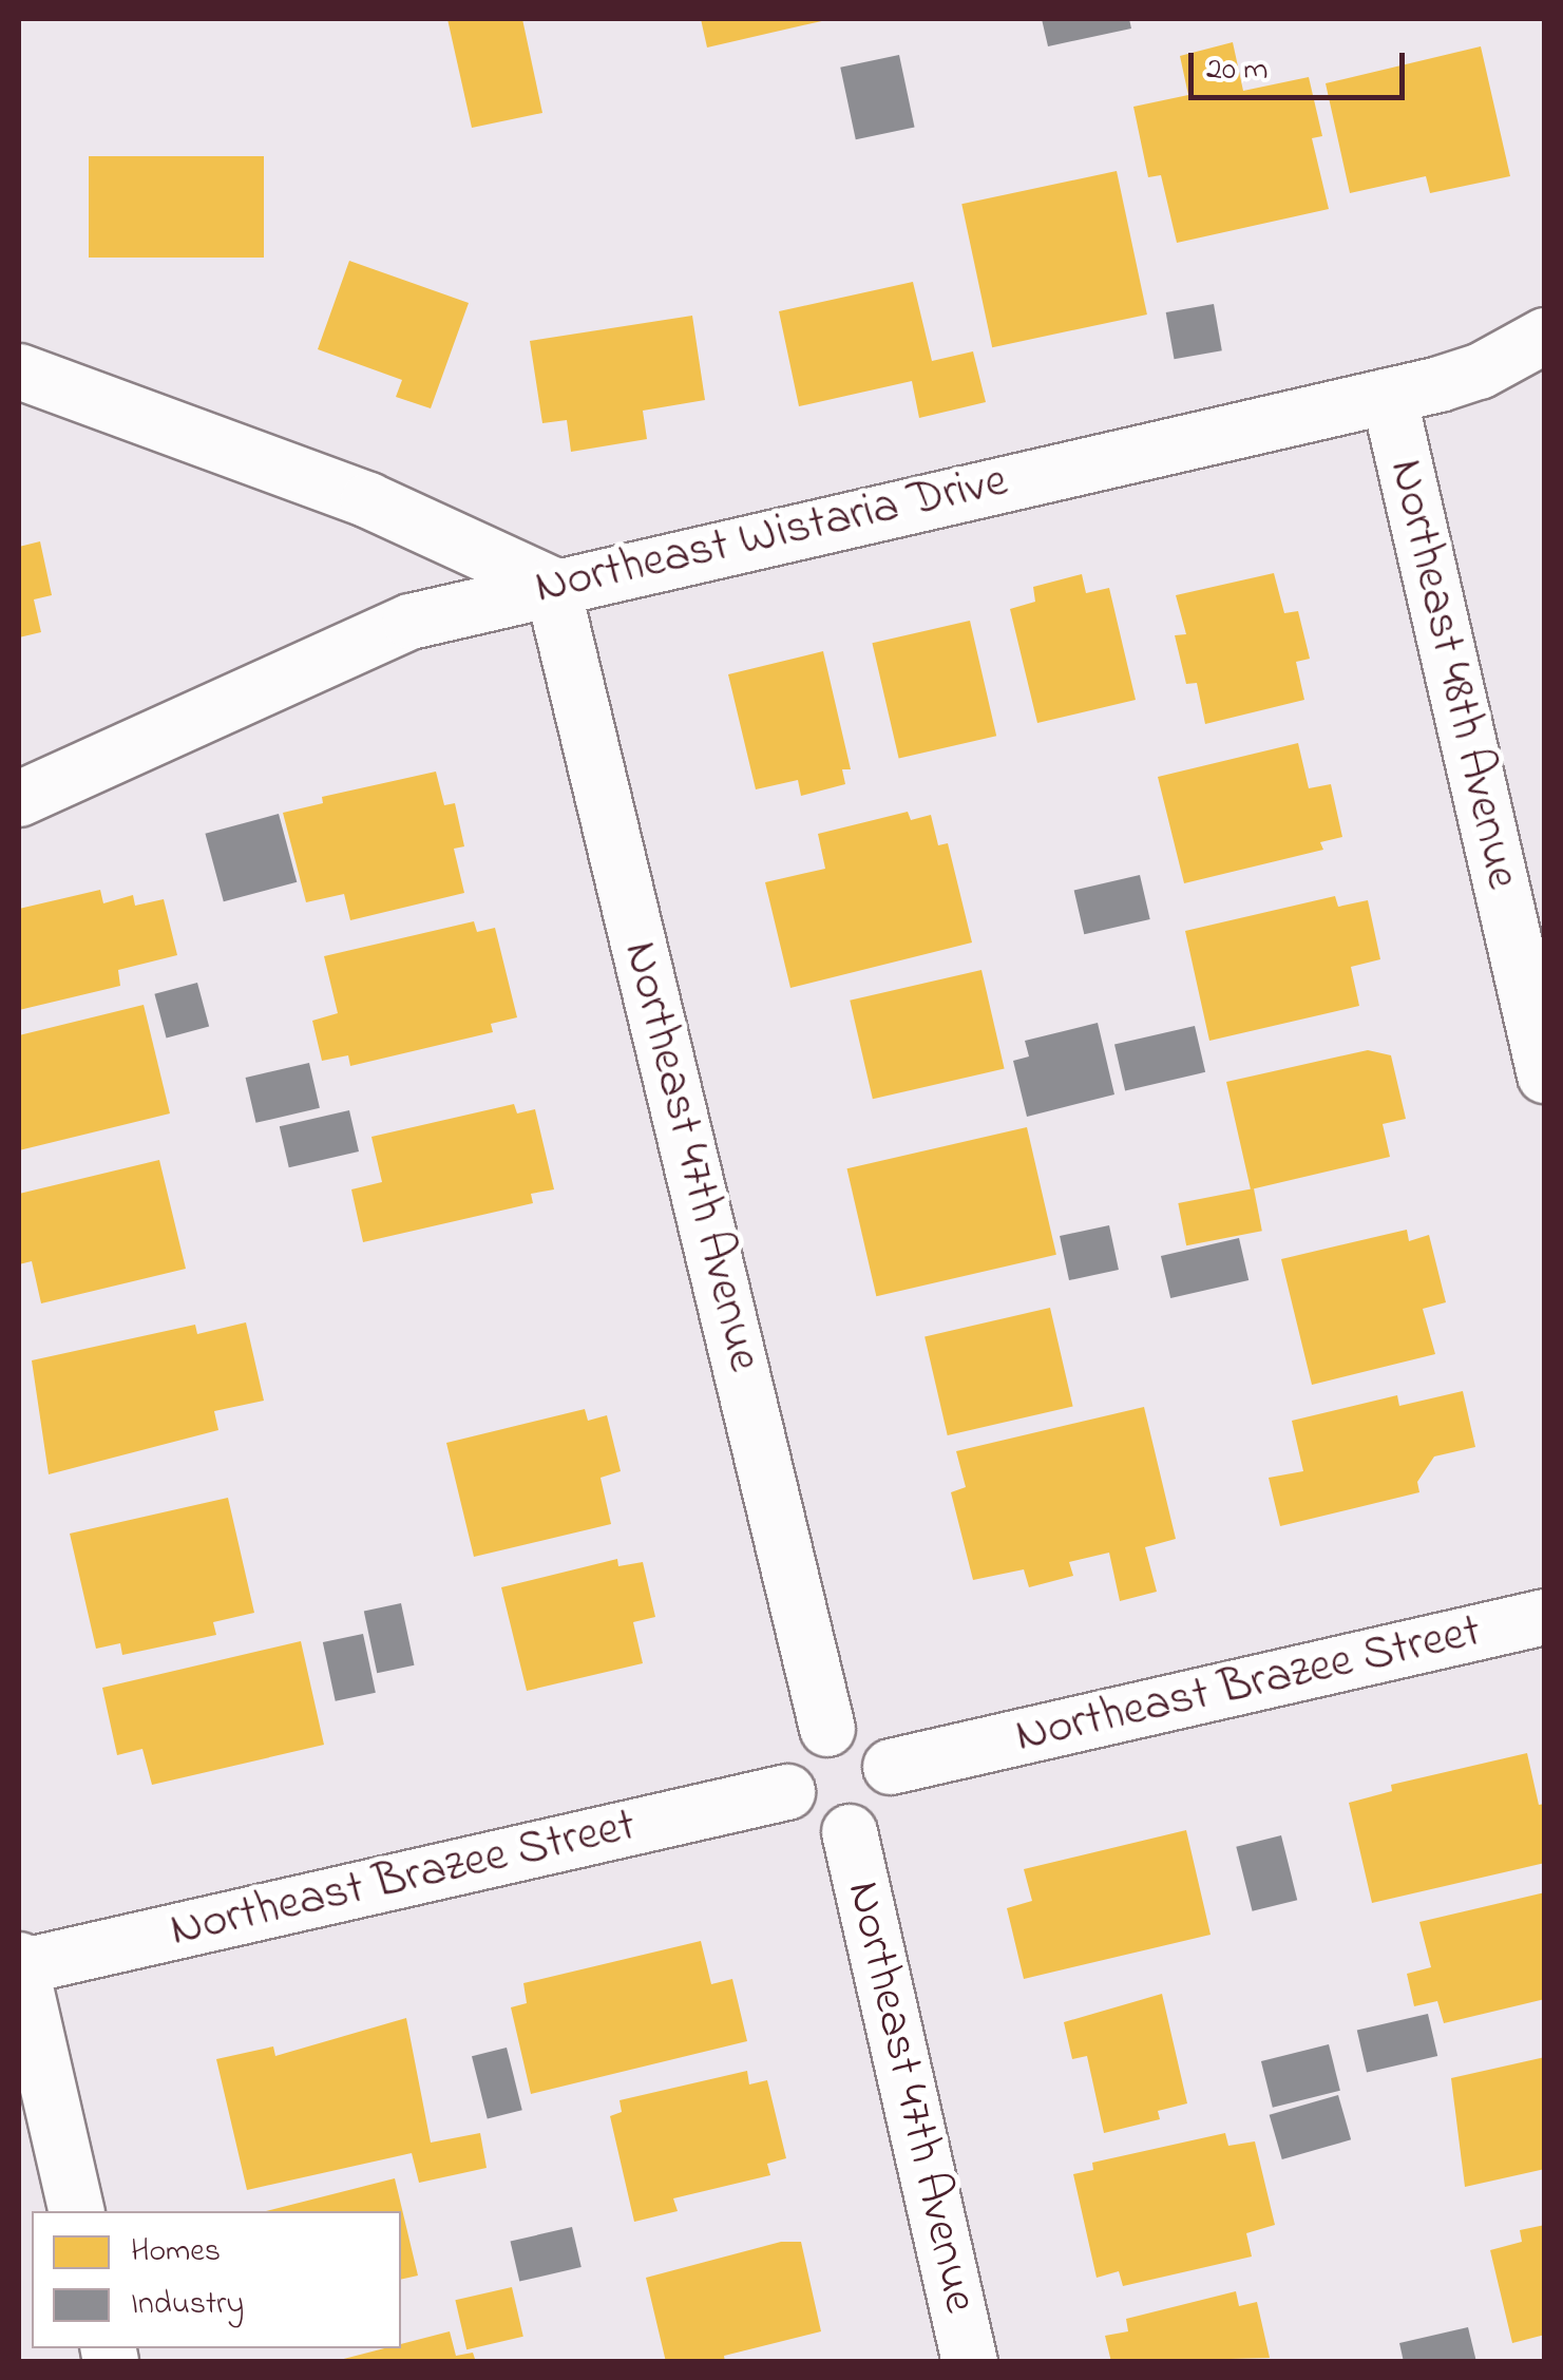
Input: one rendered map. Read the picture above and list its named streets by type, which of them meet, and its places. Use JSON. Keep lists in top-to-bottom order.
{
  "streets": {
    "street": [
      "Northeast Wistaria Drive",
      "Northeast 48th Avenue",
      "Northeast 47th Avenue",
      "Northeast Brazee Street"
    ]
  },
  "crossings": [
    ["Northeast Wistaria Drive", "Northeast 48th Avenue"],
    ["Northeast Wistaria Drive", "Northeast 47th Avenue"],
    ["Northeast 47th Avenue", "Northeast Brazee Street"]
  ],
  "legend": ["Homes", "Industry"],
  "scale_bar": "20 m"
}
